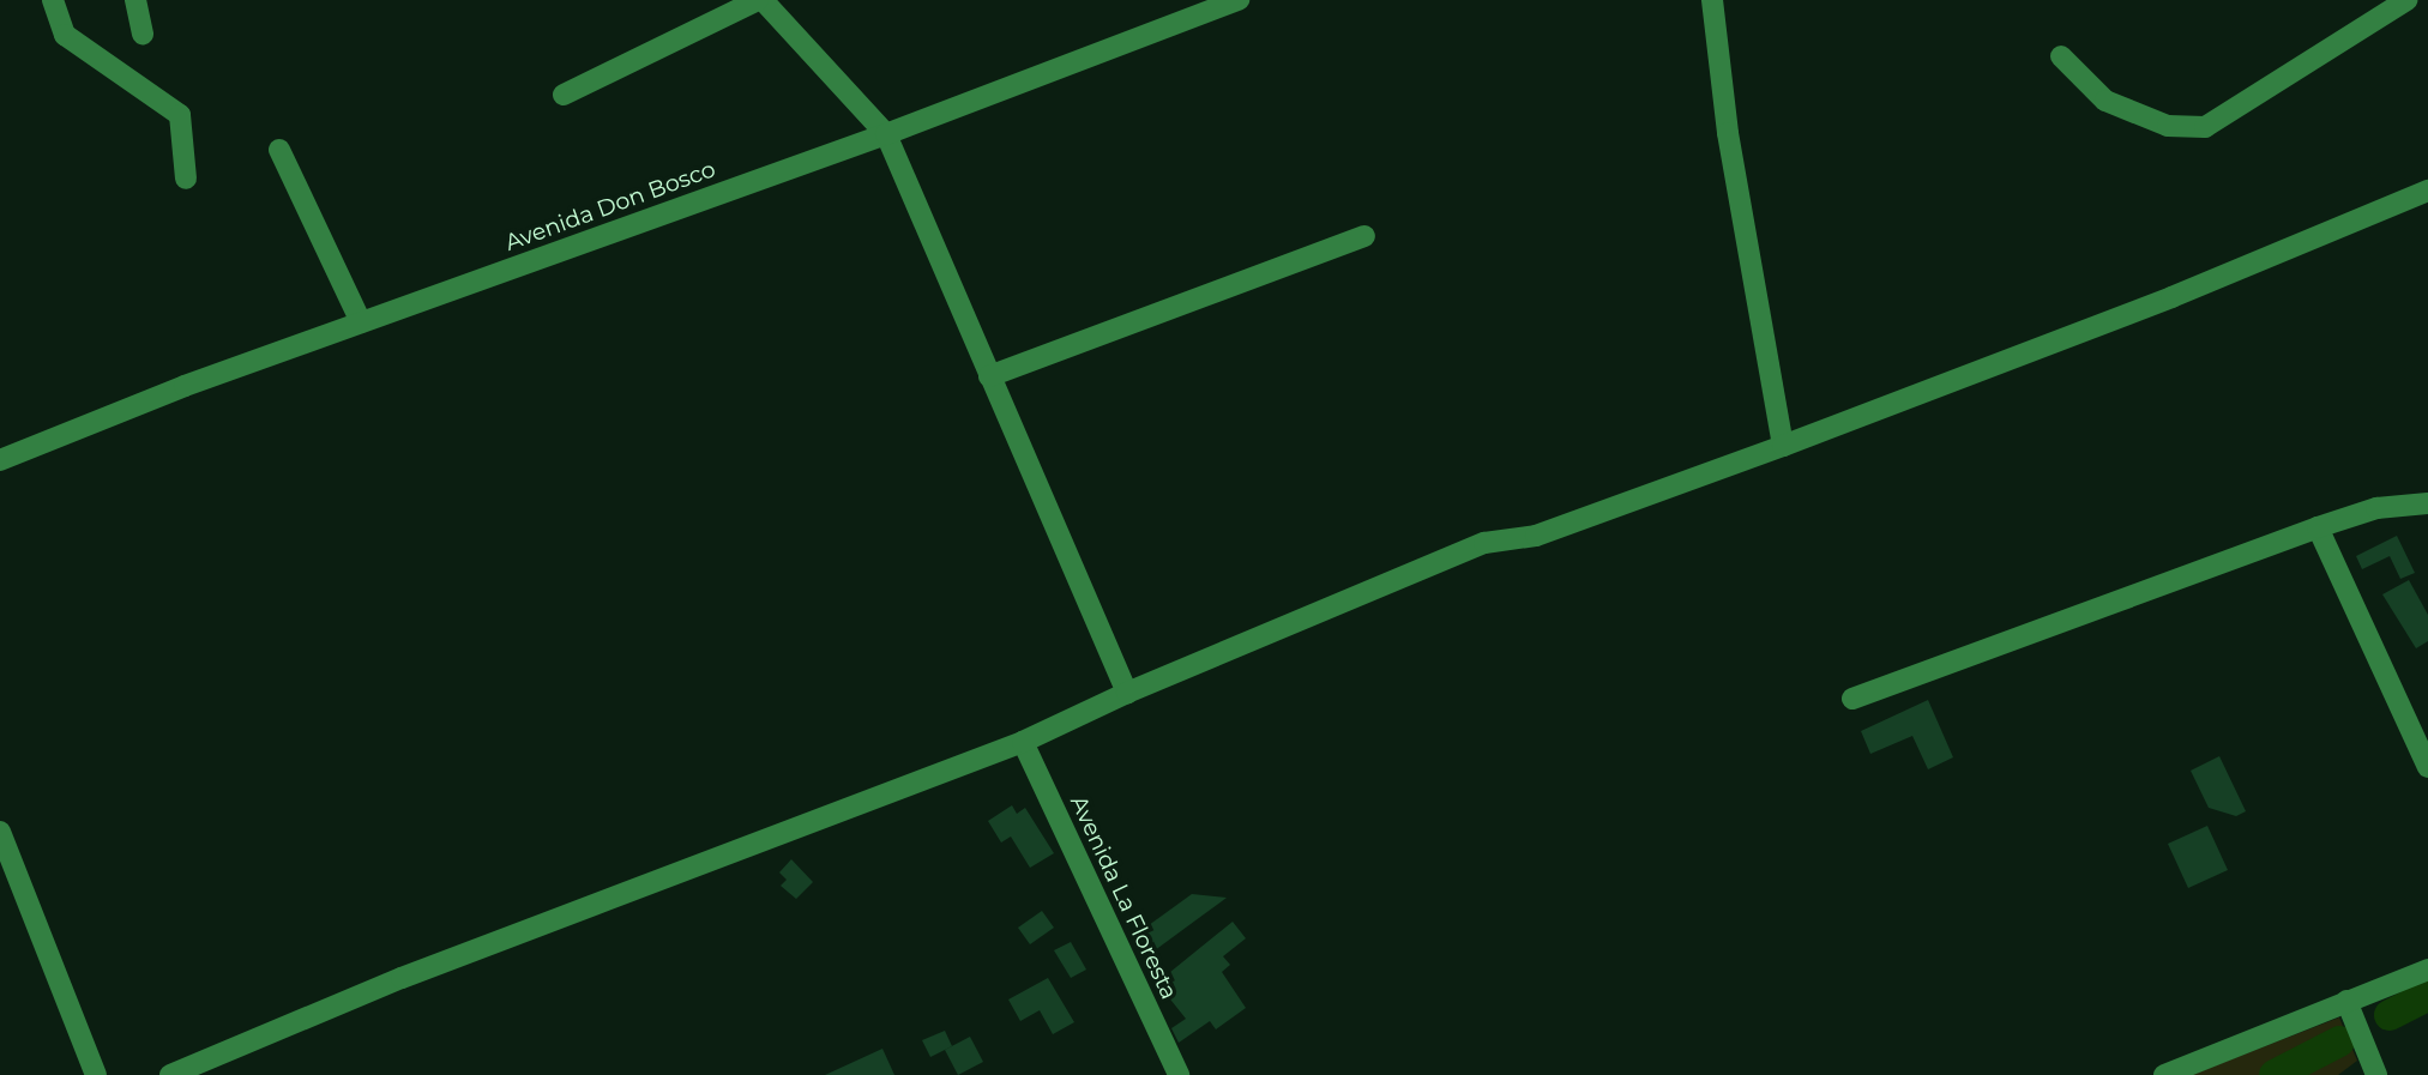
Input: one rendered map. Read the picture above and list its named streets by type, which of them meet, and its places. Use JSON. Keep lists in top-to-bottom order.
{
  "streets": {
    "street": ["Avenida Don Bosco", "Avenida La Floresta"]
  }
}
